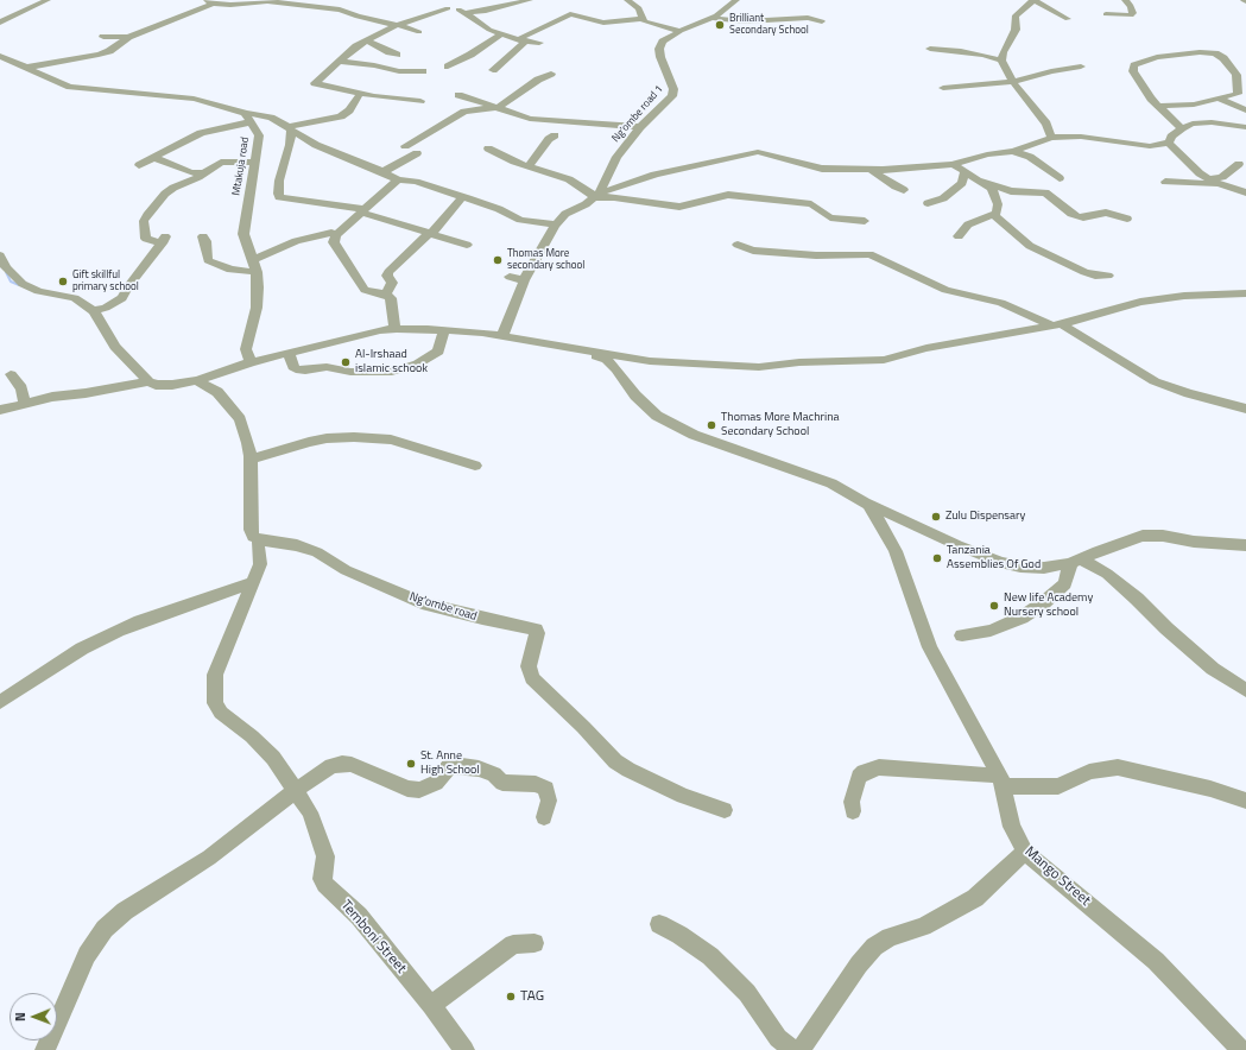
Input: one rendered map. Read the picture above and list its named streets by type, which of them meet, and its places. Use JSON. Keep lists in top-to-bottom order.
{
  "streets": {
    "street": [
      "Ng’ombe road 1",
      "Mtakuja road",
      "Ng'ombe road",
      "Mango Street",
      "Temboni Street"
    ]
  },
  "crossings": [
    ["Ng'ombe road", "Temboni Street"]
  ],
  "places": [
    "Brilliant Secondary School",
    "Thomas More secondary school",
    "Gift skillful primary school",
    "Al-Irshaad islamic schook",
    "Thomas More Machrina Secondary School",
    "Zulu Dispensary",
    "Tanzania Assemblies Of God",
    "New life Academy Nursery school",
    "St. Anne High School",
    "TAG"
  ],
  "north": "left"
}
